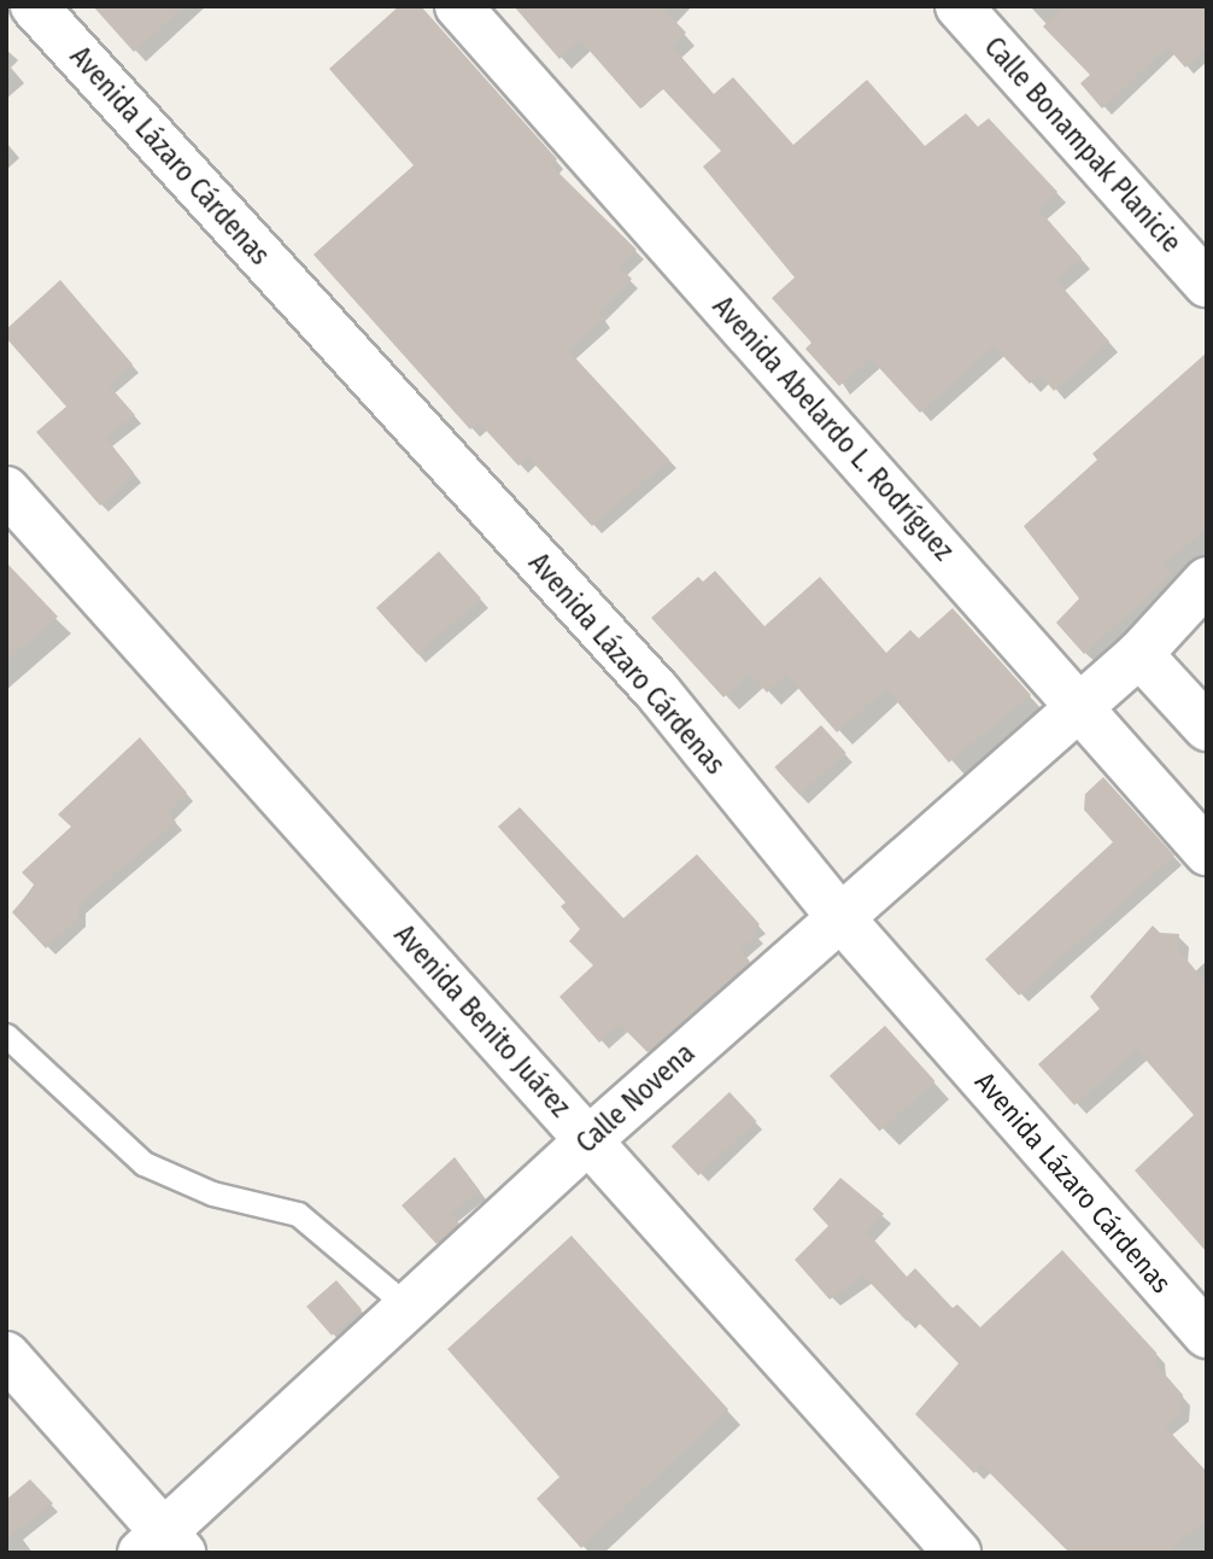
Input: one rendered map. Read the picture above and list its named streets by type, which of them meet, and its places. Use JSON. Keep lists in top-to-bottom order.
{
  "streets": {
    "street": [
      "Calle Bonampak Planicie",
      "Avenida Lázaro Cárdenas",
      "Avenida Abelardo L. Rodríguez",
      "Avenida Benito Juárez",
      "Calle Novena"
    ]
  },
  "crossings": [
    ["Avenida Lázaro Cárdenas", "Calle Novena"],
    ["Avenida Abelardo L. Rodríguez", "Calle Novena"],
    ["Avenida Benito Juárez", "Calle Novena"]
  ]
}
